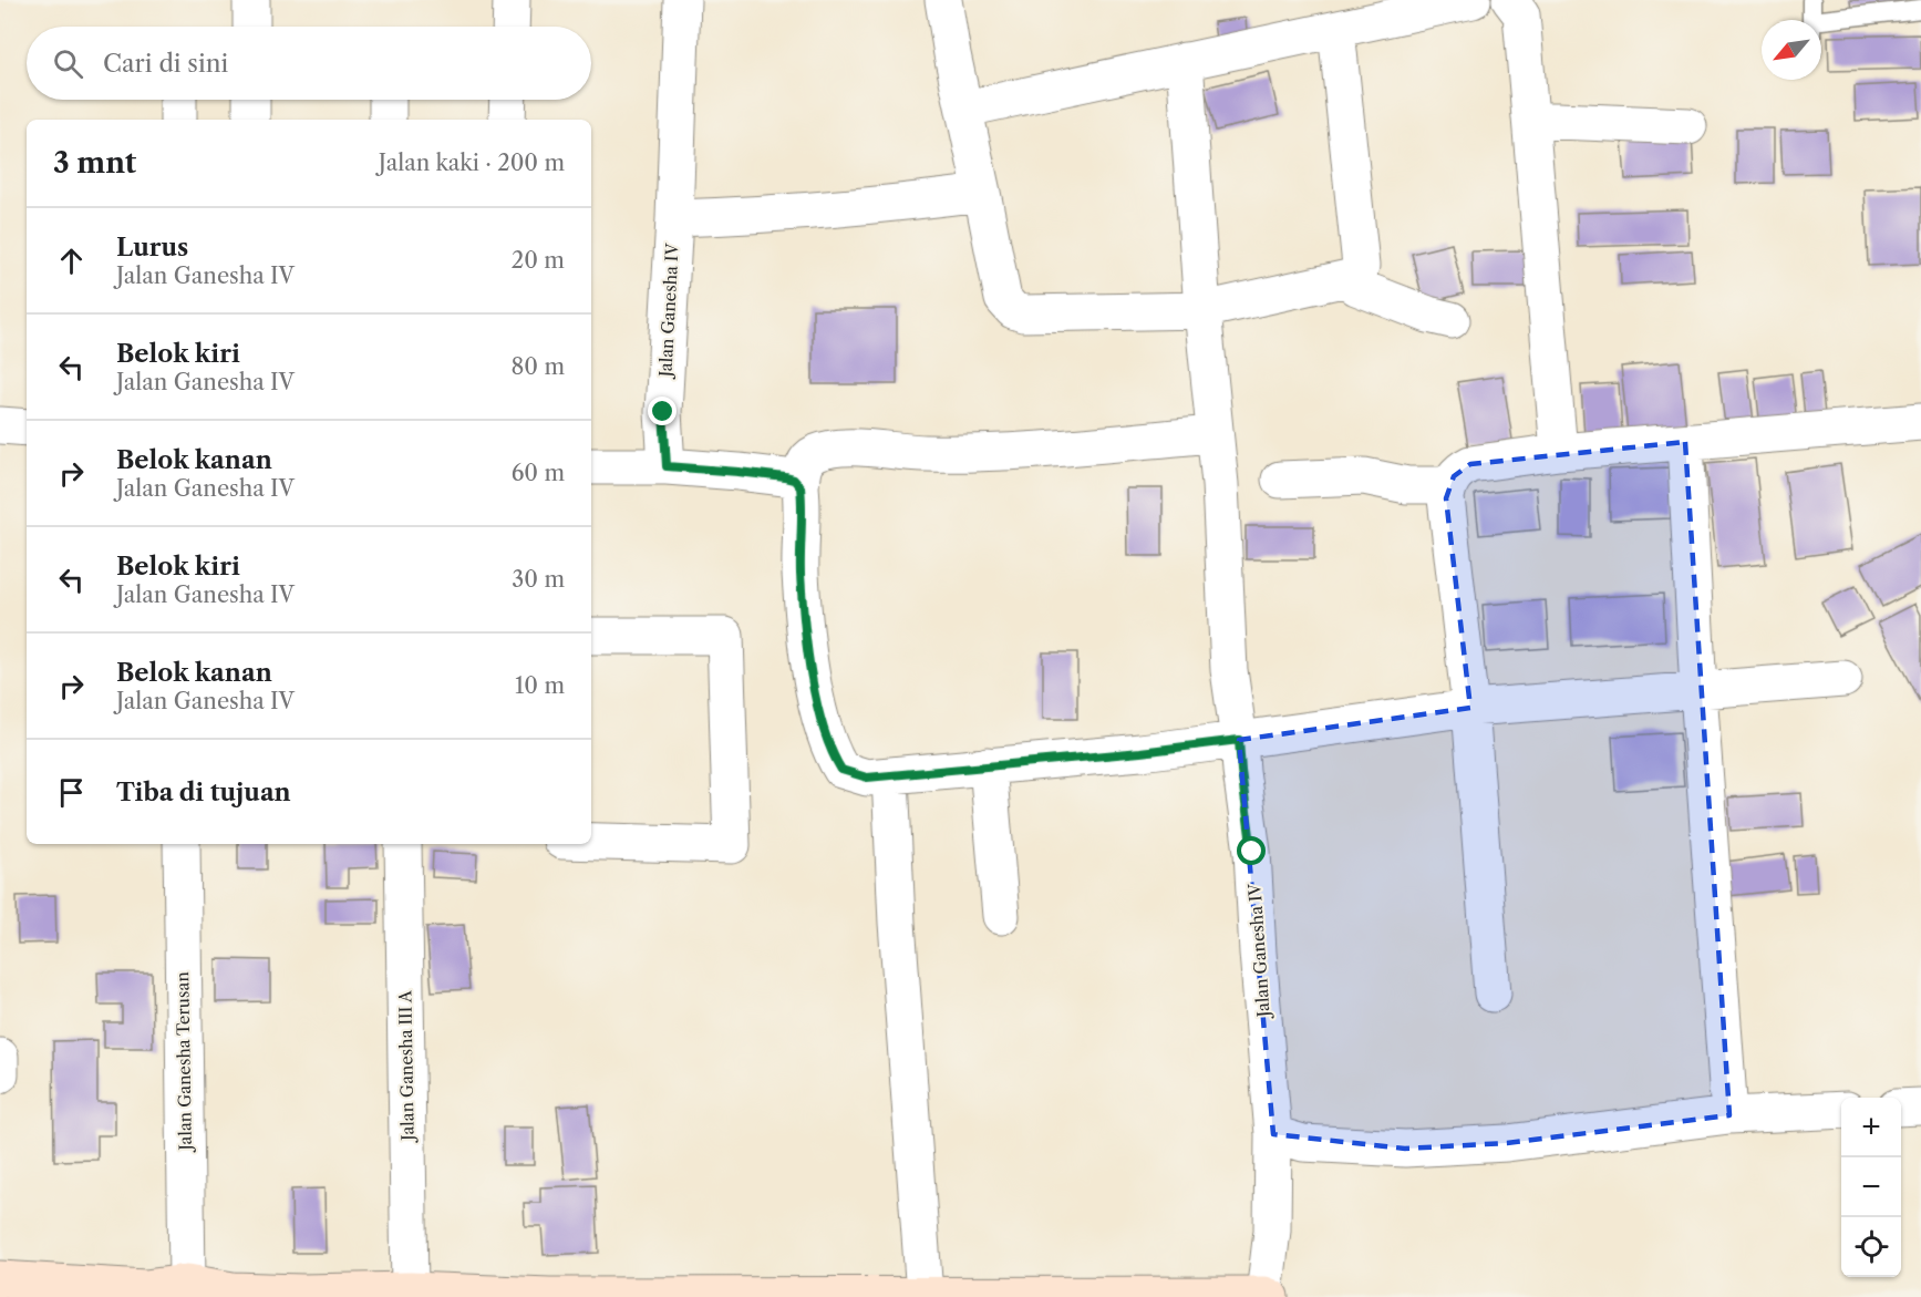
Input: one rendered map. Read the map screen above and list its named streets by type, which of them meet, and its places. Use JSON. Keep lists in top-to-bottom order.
{
  "streets": {
    "street": ["Jalan Ganesha IV", "Jalan Ganesha Terusan", "Jalan Ganesha III A"]
  },
  "north": "bottom left",
  "page": {
    "search": "Cari di sini",
    "heading": ["3 mnt", "Jalan kaki · 200 m"],
    "list": [
      ["Lurus", "Jalan Ganesha IV", "20 m"],
      ["Belok kiri", "Jalan Ganesha IV", "80 m"],
      ["Belok kanan", "Jalan Ganesha IV", "60 m"],
      ["Belok kiri", "Jalan Ganesha IV", "30 m"],
      ["Belok kanan", "Jalan Ganesha IV", "10 m"],
      "Tiba di tujuan"
    ],
    "map_buttons": ["+", "−"]
  }
}
